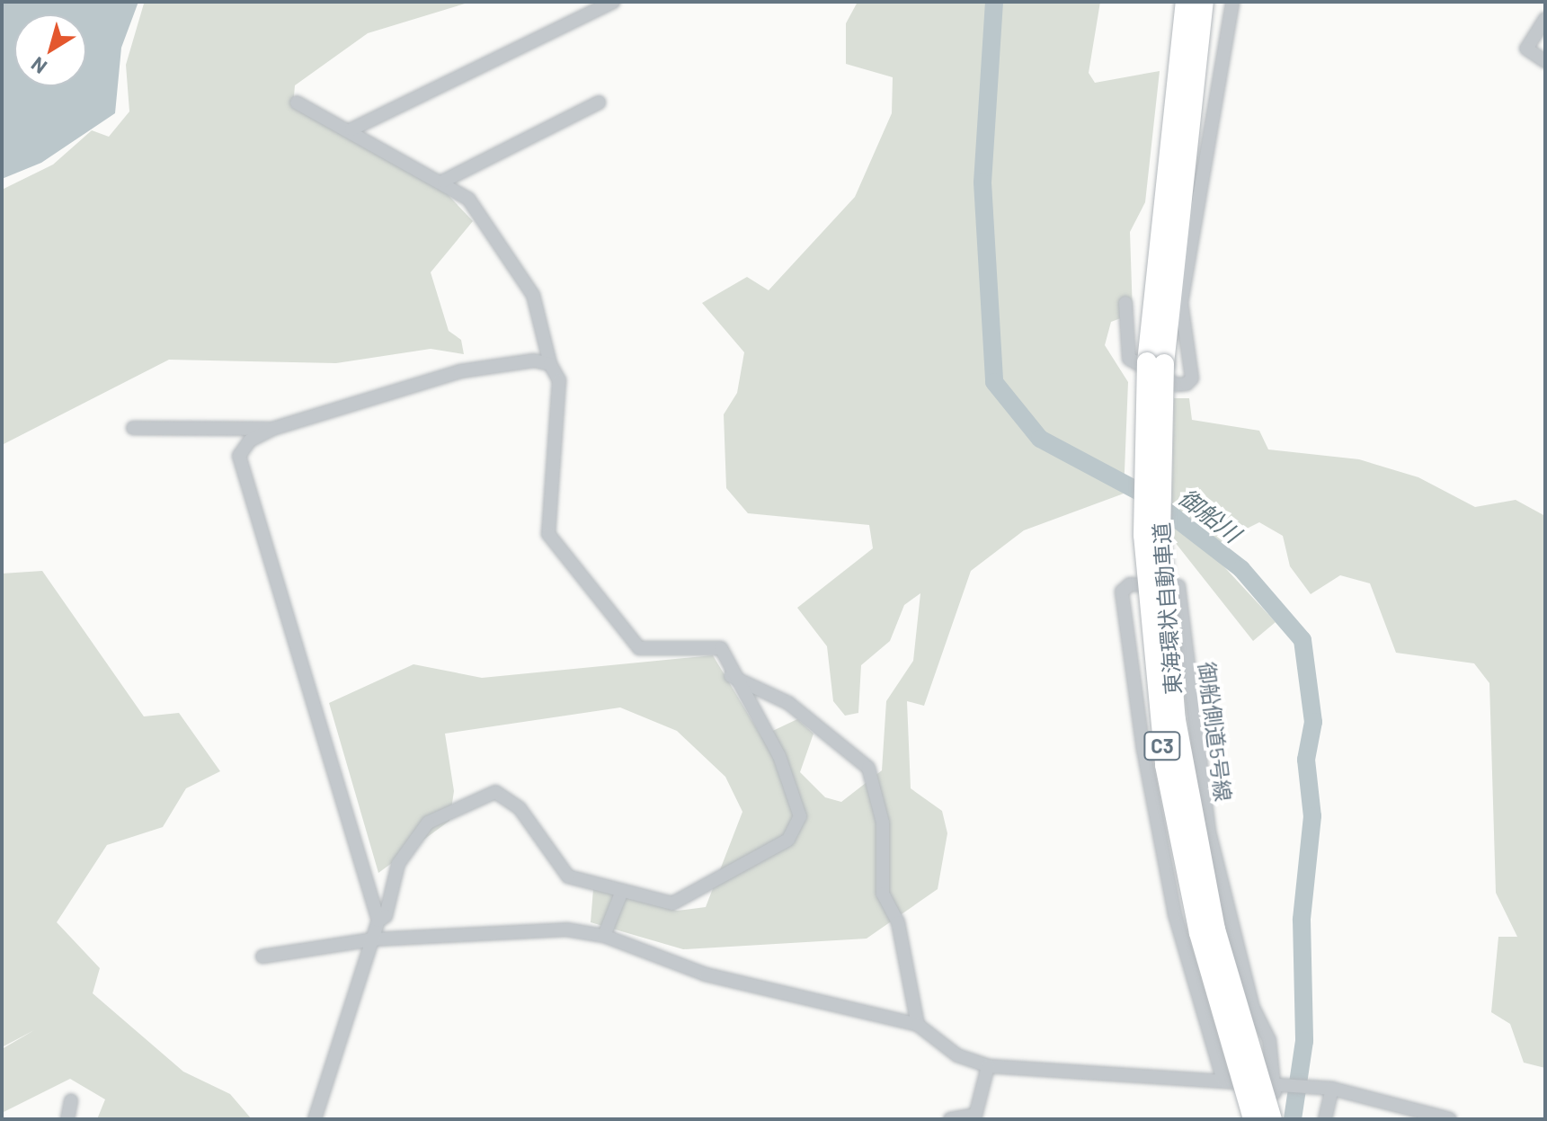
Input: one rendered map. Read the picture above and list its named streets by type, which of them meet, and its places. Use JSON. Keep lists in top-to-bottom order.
{
  "streets": {
    "highway": ["東海環状自動車道", "C3"],
    "street": ["御船側道5号線"]
  },
  "crossings": [
    ["東海環状自動車道", "御船側道5号線"]
  ],
  "water": ["御船川"],
  "north": "bottom left"
}
